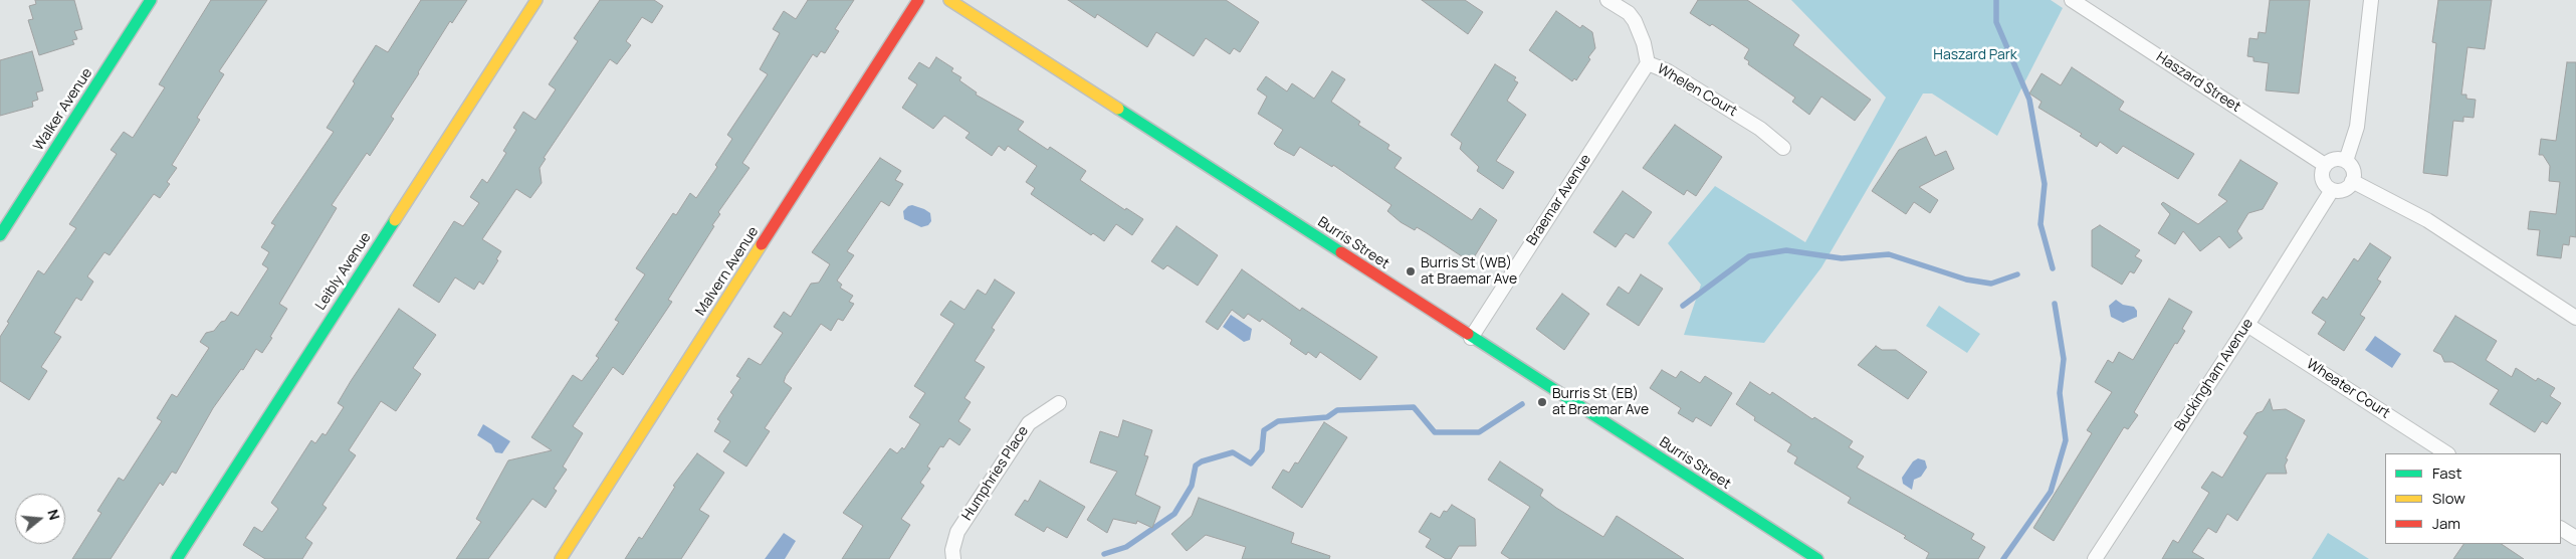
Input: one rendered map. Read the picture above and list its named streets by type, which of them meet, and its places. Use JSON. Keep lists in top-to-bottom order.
{
  "streets": {
    "street": [
      "Haszard Street",
      "Whelen Court",
      "Walker Avenue",
      "Braemar Avenue",
      "Burris Street",
      "Leibly Avenue",
      "Malvern Avenue",
      "Buckingham Avenue",
      "Wheater Court",
      "Humphries Place"
    ]
  },
  "crossings": [
    ["Haszard Street", "Buckingham Avenue"],
    ["Whelen Court", "Braemar Avenue"],
    ["Braemar Avenue", "Burris Street"],
    ["Buckingham Avenue", "Wheater Court"]
  ],
  "parks": ["Haszard Park"],
  "places": ["Burris St (WB) at Braemar Ave", "Burris St (EB) at Braemar Ave"],
  "legend": ["Fast", "Slow", "Jam"],
  "north": "right"
}
